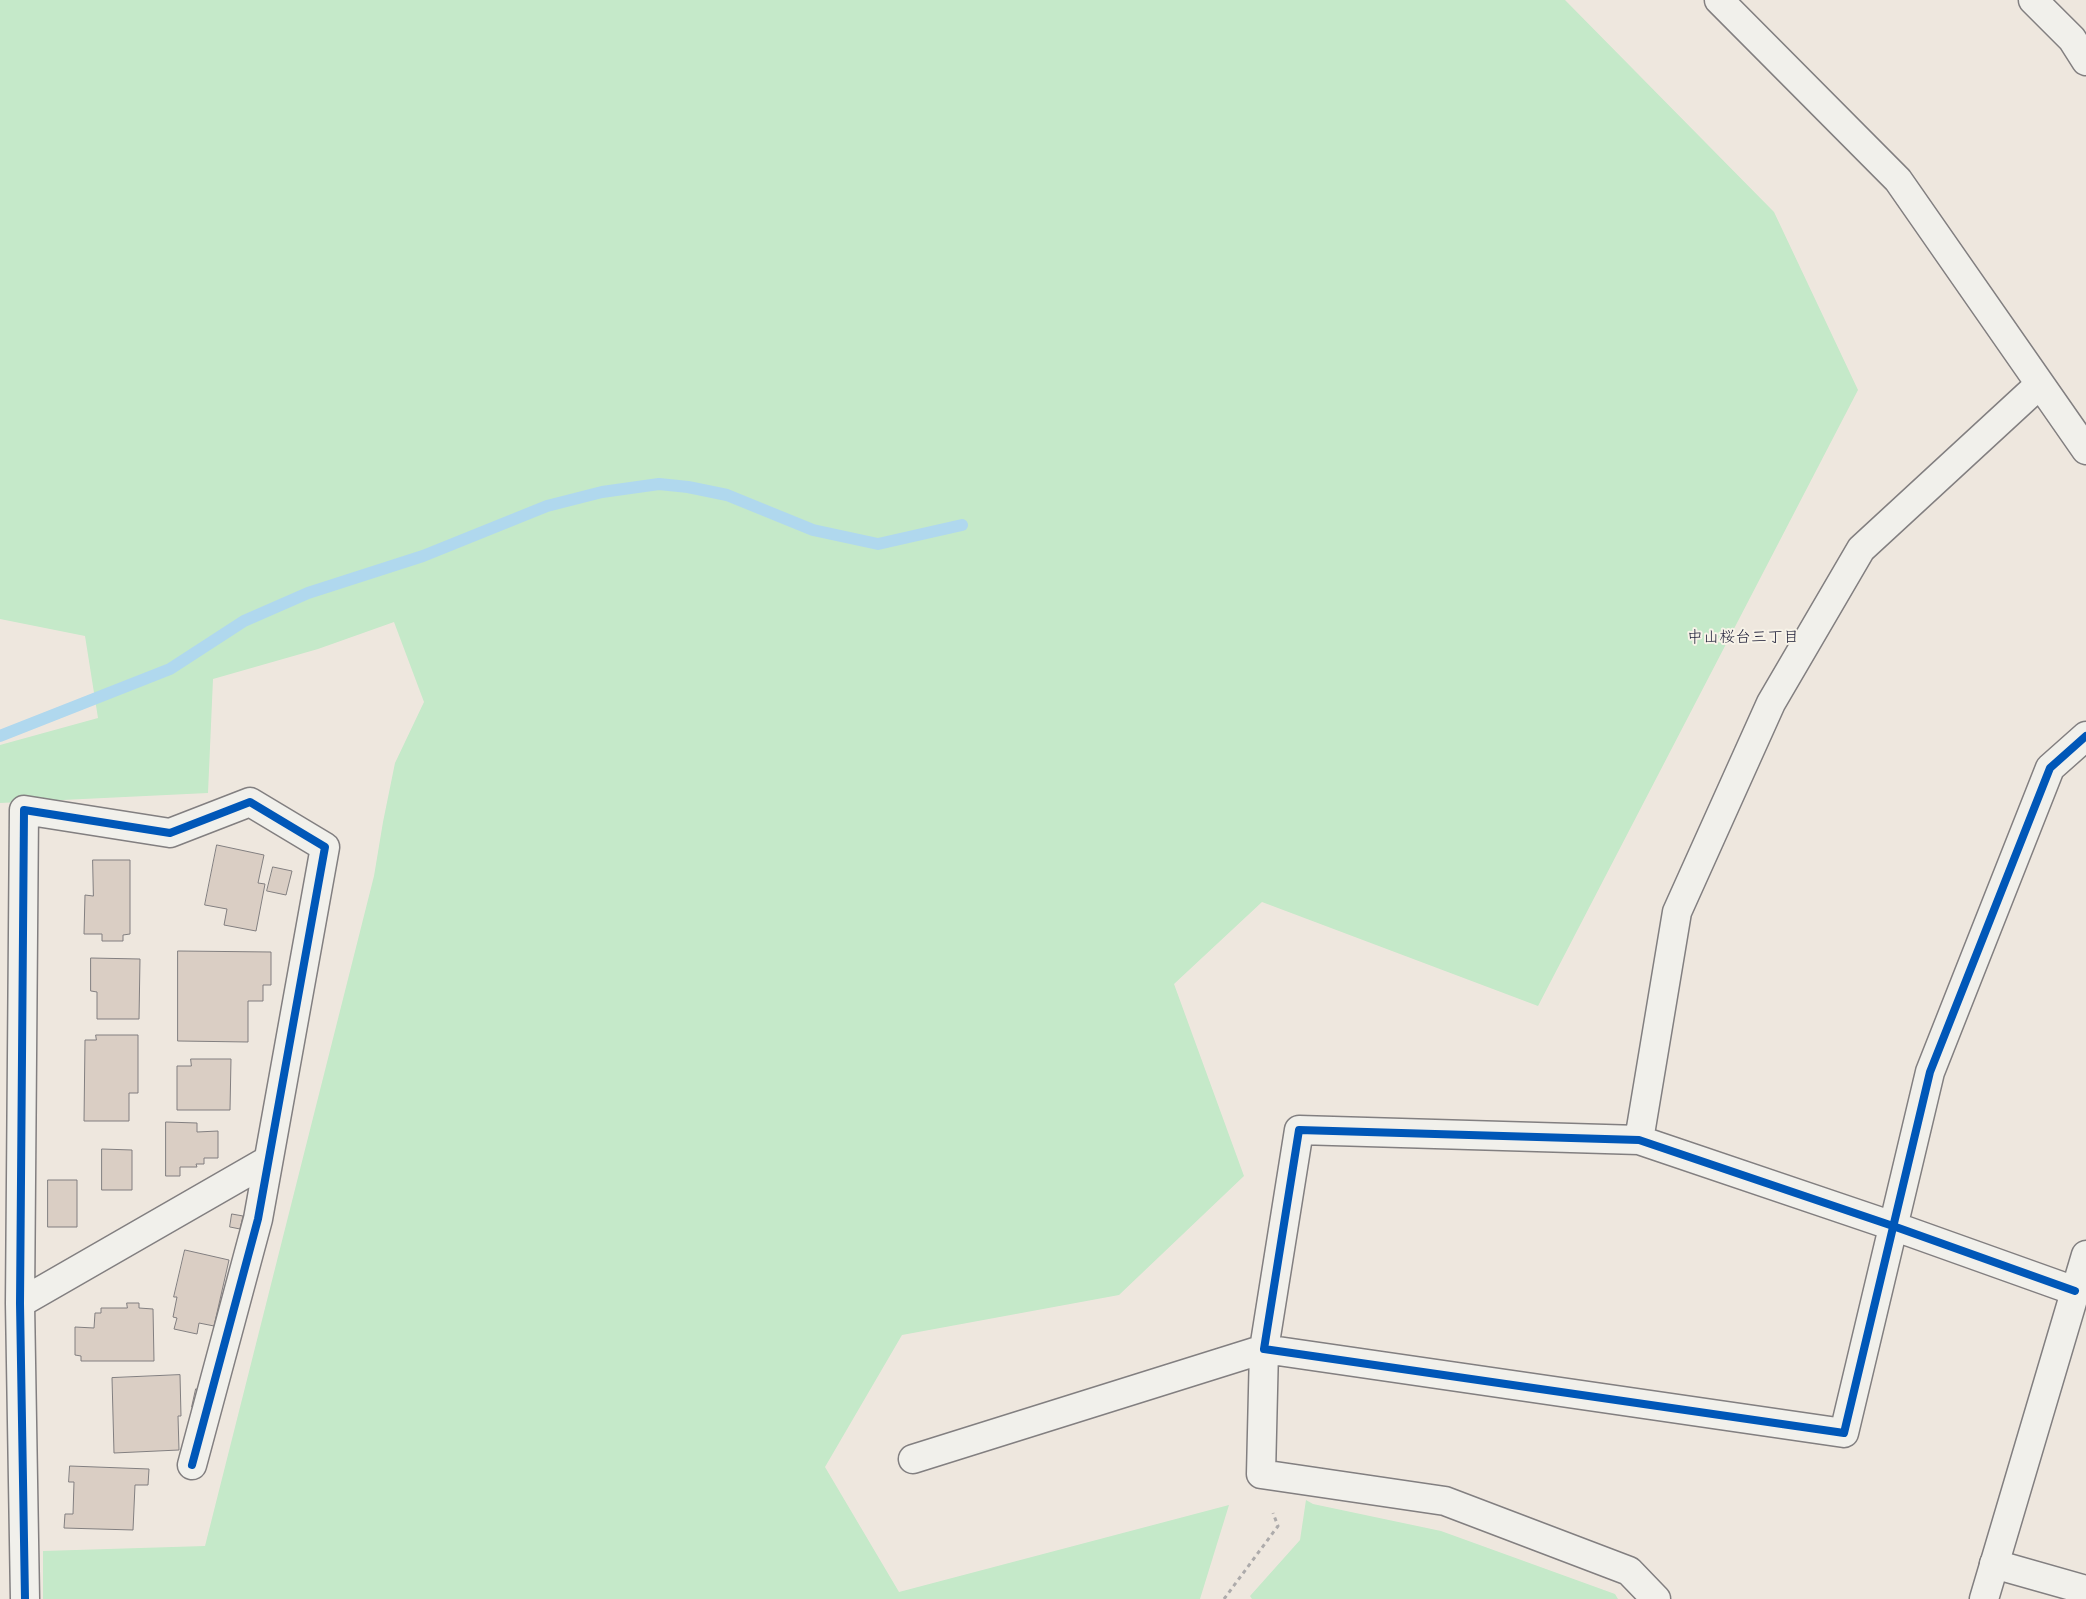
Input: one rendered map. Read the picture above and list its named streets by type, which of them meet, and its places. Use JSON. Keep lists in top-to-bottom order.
{
  "districts": ["中山桜台三丁目"]
}
